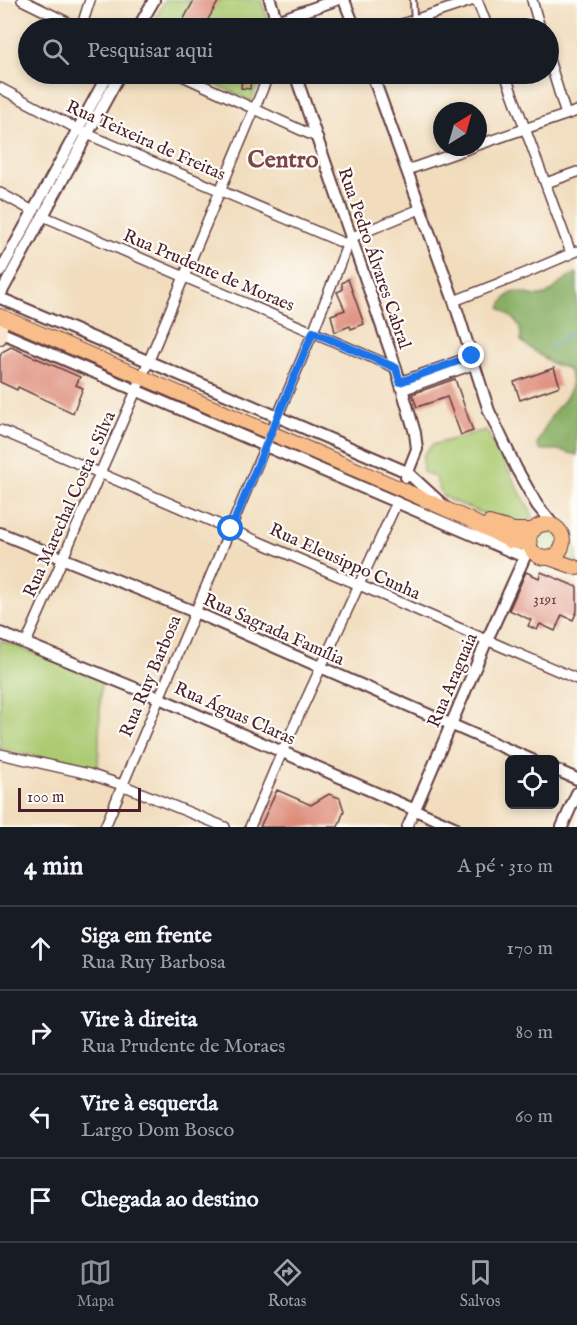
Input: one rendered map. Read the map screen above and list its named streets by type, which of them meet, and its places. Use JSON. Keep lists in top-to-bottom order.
{
  "streets": {
    "street": [
      "Rua Teixeira de Freitas",
      "Rua Pedro Álvares Cabral",
      "Rua Prudente de Moraes",
      "Rua Marechal Costa e Silva",
      "Rua Eleusippo Cunha",
      "Rua Sagrada Família",
      "Rua Ruy Barbosa",
      "Rua Araguaia",
      "Rua Águas Claras"
    ]
  },
  "crossings": [
    ["Rua Teixeira de Freitas", "Rua Pedro Álvares Cabral"],
    ["Rua Teixeira de Freitas", "Rua Ruy Barbosa"],
    ["Rua Pedro Álvares Cabral", "Rua Prudente de Moraes"],
    ["Rua Pedro Álvares Cabral", "Rua Ruy Barbosa"],
    ["Rua Prudente de Moraes", "Rua Ruy Barbosa"],
    ["Rua Marechal Costa e Silva", "Rua Eleusippo Cunha"],
    ["Rua Marechal Costa e Silva", "Rua Sagrada Família"],
    ["Rua Marechal Costa e Silva", "Rua Águas Claras"],
    ["Rua Eleusippo Cunha", "Rua Ruy Barbosa"],
    ["Rua Eleusippo Cunha", "Rua Araguaia"],
    ["Rua Sagrada Família", "Rua Ruy Barbosa"],
    ["Rua Sagrada Família", "Rua Araguaia"],
    ["Rua Ruy Barbosa", "Rua Águas Claras"],
    ["Rua Araguaia", "Rua Águas Claras"]
  ],
  "districts": ["Centro"],
  "house_numbers": ["3191"],
  "scale_bar": "100 m",
  "north": "top right",
  "page": {
    "search": "Pesquisar aqui",
    "scale": "100 m",
    "heading": ["4 min", "A pé · 310 m"],
    "list": [
      ["Siga em frente", "Rua Ruy Barbosa", "170 m"],
      ["Vire à direita", "Rua Prudente de Moraes", "80 m"],
      ["Vire à esquerda", "Largo Dom Bosco", "60 m"],
      "Chegada ao destino"
    ],
    "nav": ["Mapa", "Rotas", "Salvos"]
  }
}
